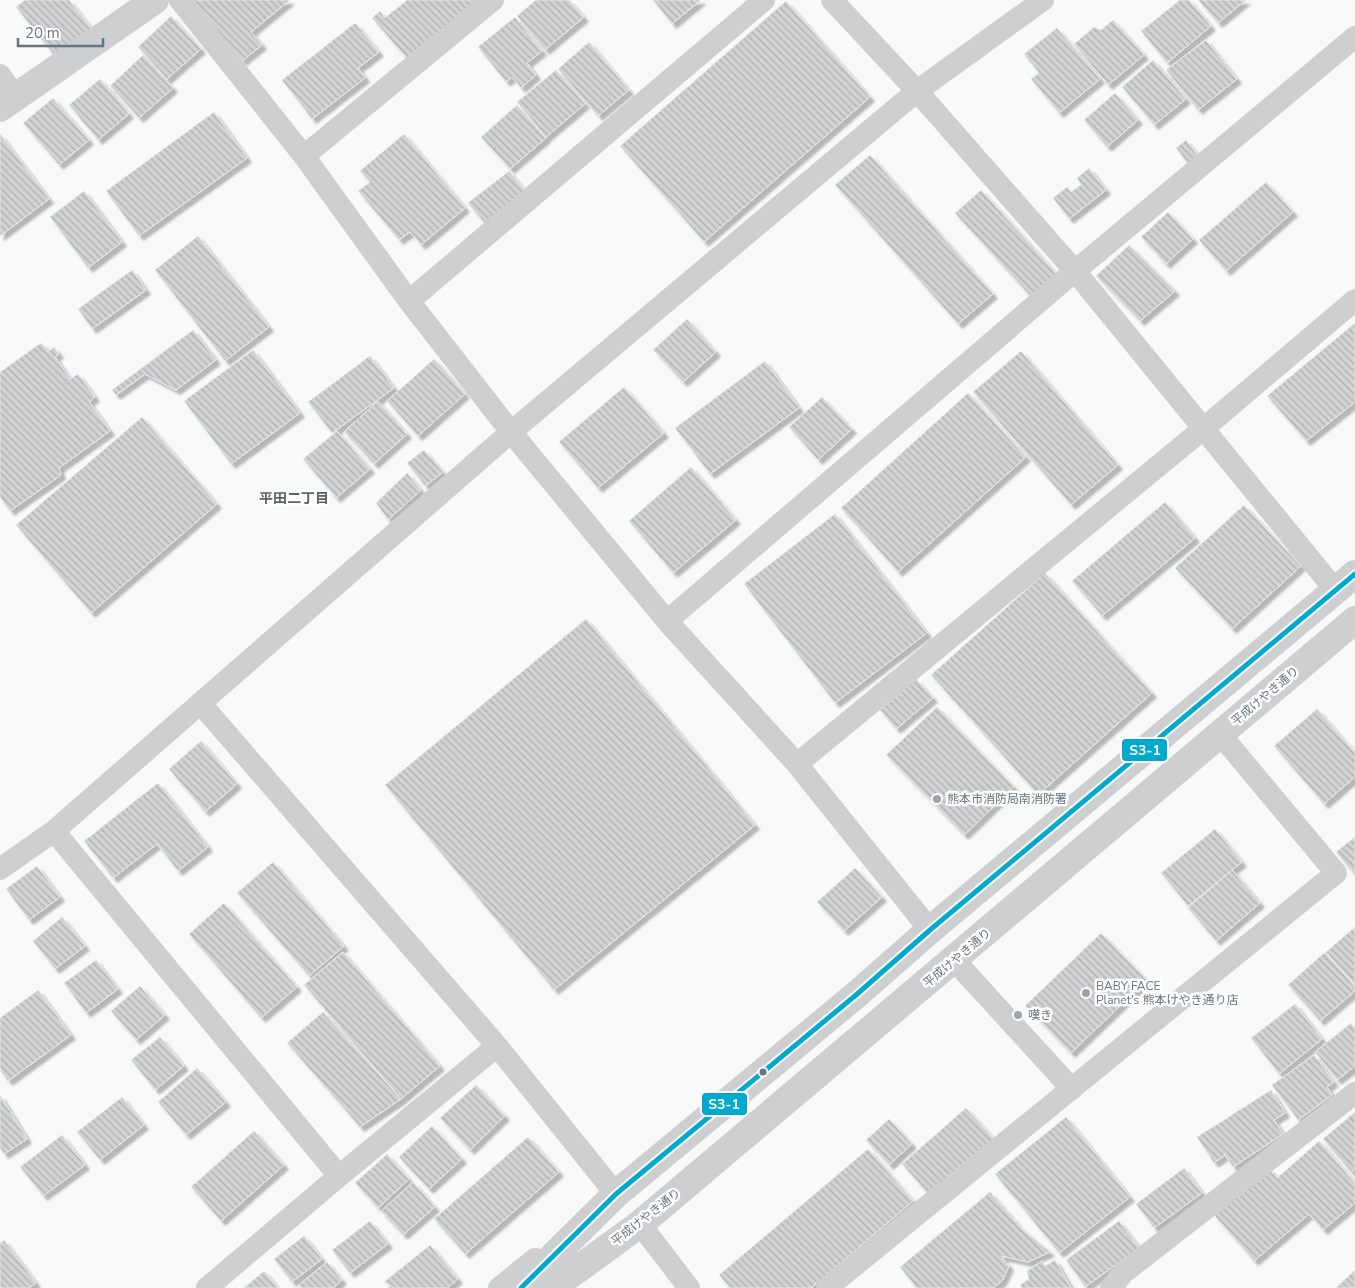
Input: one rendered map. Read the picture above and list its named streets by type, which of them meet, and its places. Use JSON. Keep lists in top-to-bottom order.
{
  "streets": {
    "street": ["平成けやき通り"]
  },
  "districts": ["平田二丁目"],
  "places": ["熊本市消防局南消防署", "BABY FACE Planet's 熊本けやき通り店", "嘆き"],
  "lines": ["transit line S3-1"],
  "scale_bar": "20 m"
}
